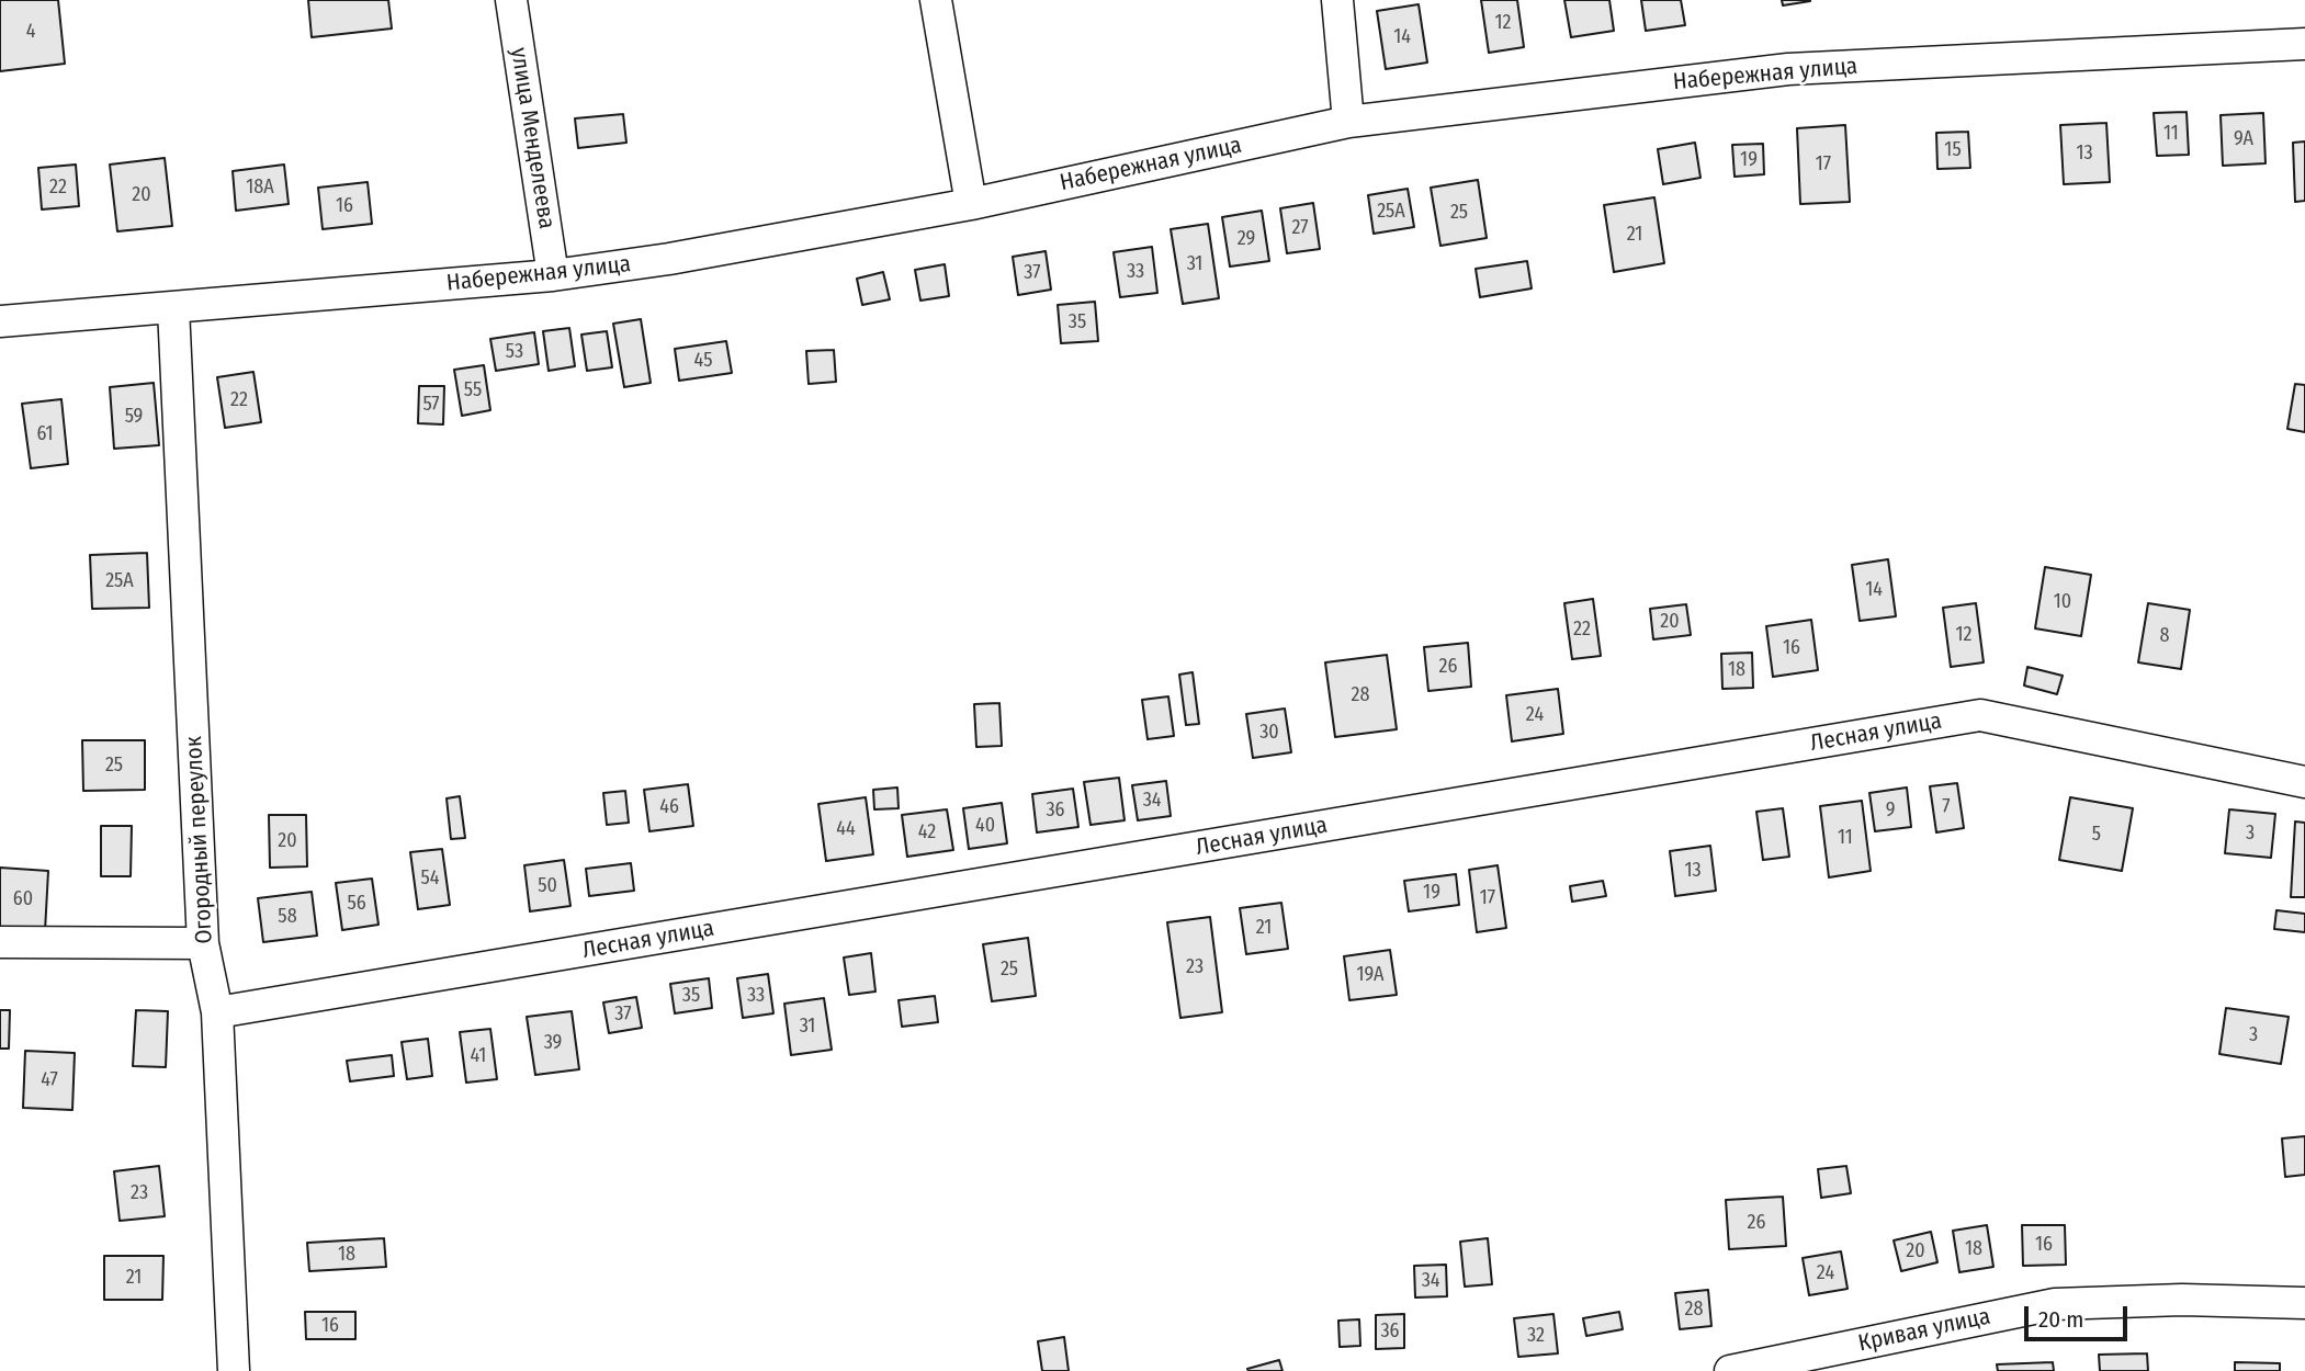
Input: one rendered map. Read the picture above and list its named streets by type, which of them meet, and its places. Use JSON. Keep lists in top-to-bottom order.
{
  "streets": {
    "street": [
      "Набережная улица",
      "улица Менделеева",
      "Лесная улица",
      "Огородный переулок",
      "Кривая улица"
    ]
  },
  "crossings": [
    ["Набережная улица", "улица Менделеева"],
    ["Набережная улица", "Огородный переулок"],
    ["Лесная улица", "Огородный переулок"]
  ],
  "house_numbers": [
    "12",
    "4",
    "14",
    "11",
    "9А",
    "15",
    "13",
    "19",
    "17",
    "22",
    "18А",
    "20",
    "16",
    "25А",
    "25",
    "27",
    "21",
    "29",
    "31",
    "33",
    "37",
    "35",
    "53",
    "45",
    "55",
    "22",
    "57",
    "59",
    "61",
    "25А",
    "14",
    "10",
    "20",
    "22",
    "12",
    "8",
    "16",
    "26",
    "18",
    "28",
    "24",
    "30",
    "25",
    "34",
    "46",
    "7",
    "36",
    "9",
    "40",
    "44",
    "42",
    "3",
    "5",
    "11",
    "20",
    "13",
    "54",
    "50",
    "19",
    "17",
    "60",
    "56",
    "58",
    "21",
    "23",
    "25",
    "19А",
    "35",
    "33",
    "37",
    "31",
    "3",
    "39",
    "41",
    "47",
    "23",
    "26",
    "16",
    "18",
    "20",
    "18",
    "24",
    "21",
    "34",
    "28",
    "16",
    "36",
    "32"
  ],
  "scale_bar": "20 m"
}
